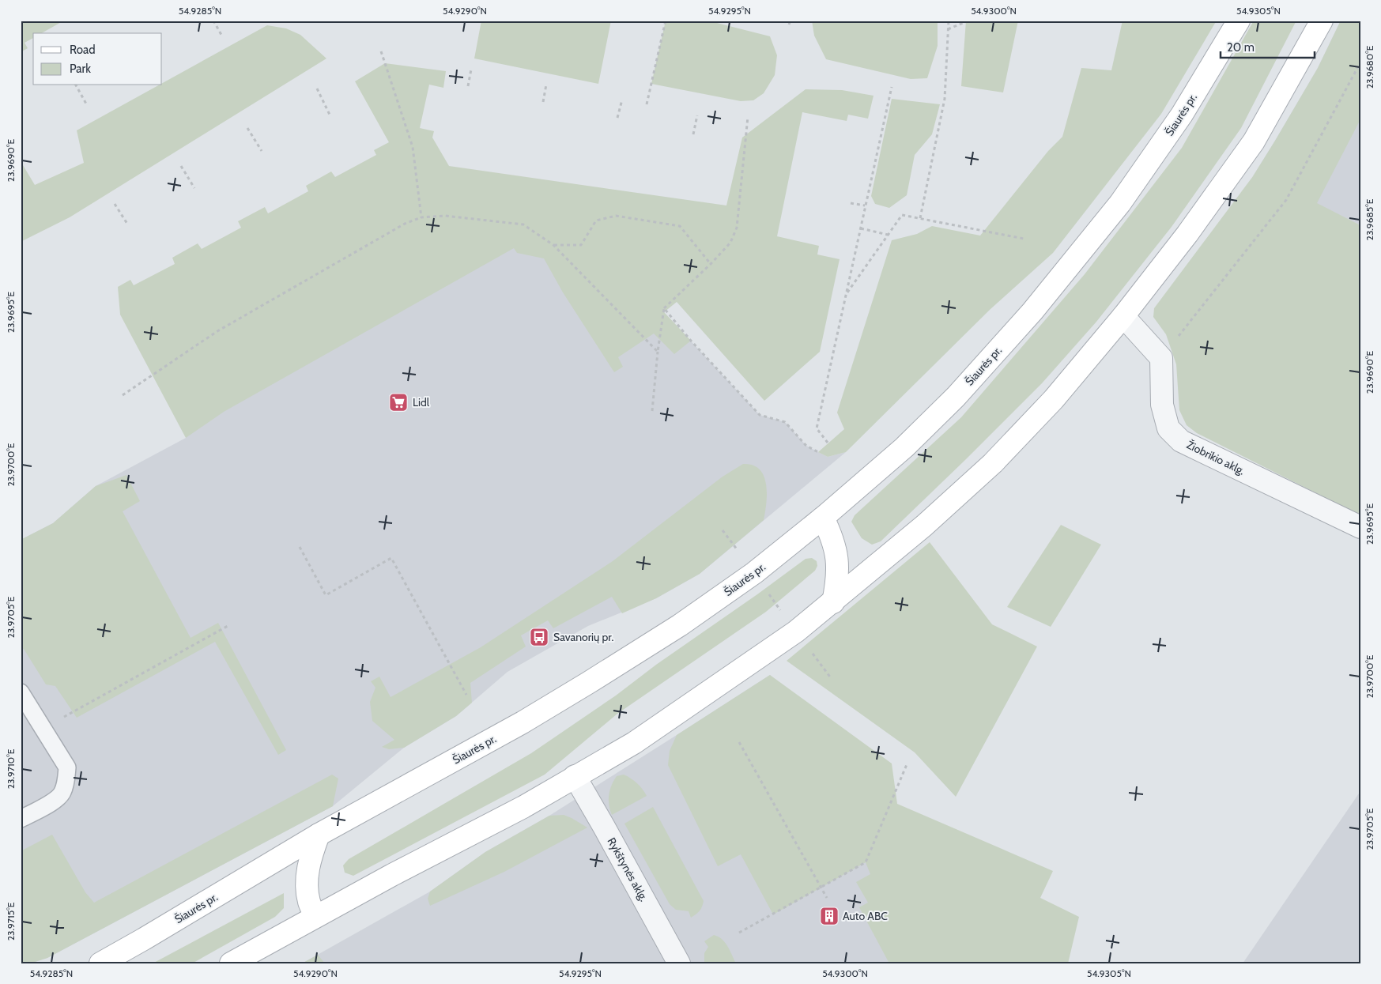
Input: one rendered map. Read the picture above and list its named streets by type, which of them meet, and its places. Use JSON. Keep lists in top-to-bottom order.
{
  "streets": {
    "main road": ["Šiaurės pr."],
    "street": ["Žiobrikio aklg.", "Rykštynės aklg."]
  },
  "places": {
    "supermarket": ["Lidl"],
    "bus stop": ["Savanorių pr."],
    "building": ["Auto ABC"]
  },
  "legend": ["Road", "Park"],
  "scale_bar": "20 m",
  "coordinates": [
    "54.9285°N",
    "54.9290°N",
    "54.9295°N",
    "54.9300°N",
    "54.9305°N",
    "23.9680°E",
    "23.9690°E",
    "23.9685°E",
    "23.9695°E",
    "23.9700°E",
    "23.9705°E",
    "23.9710°E",
    "23.9715°E"
  ]
}
